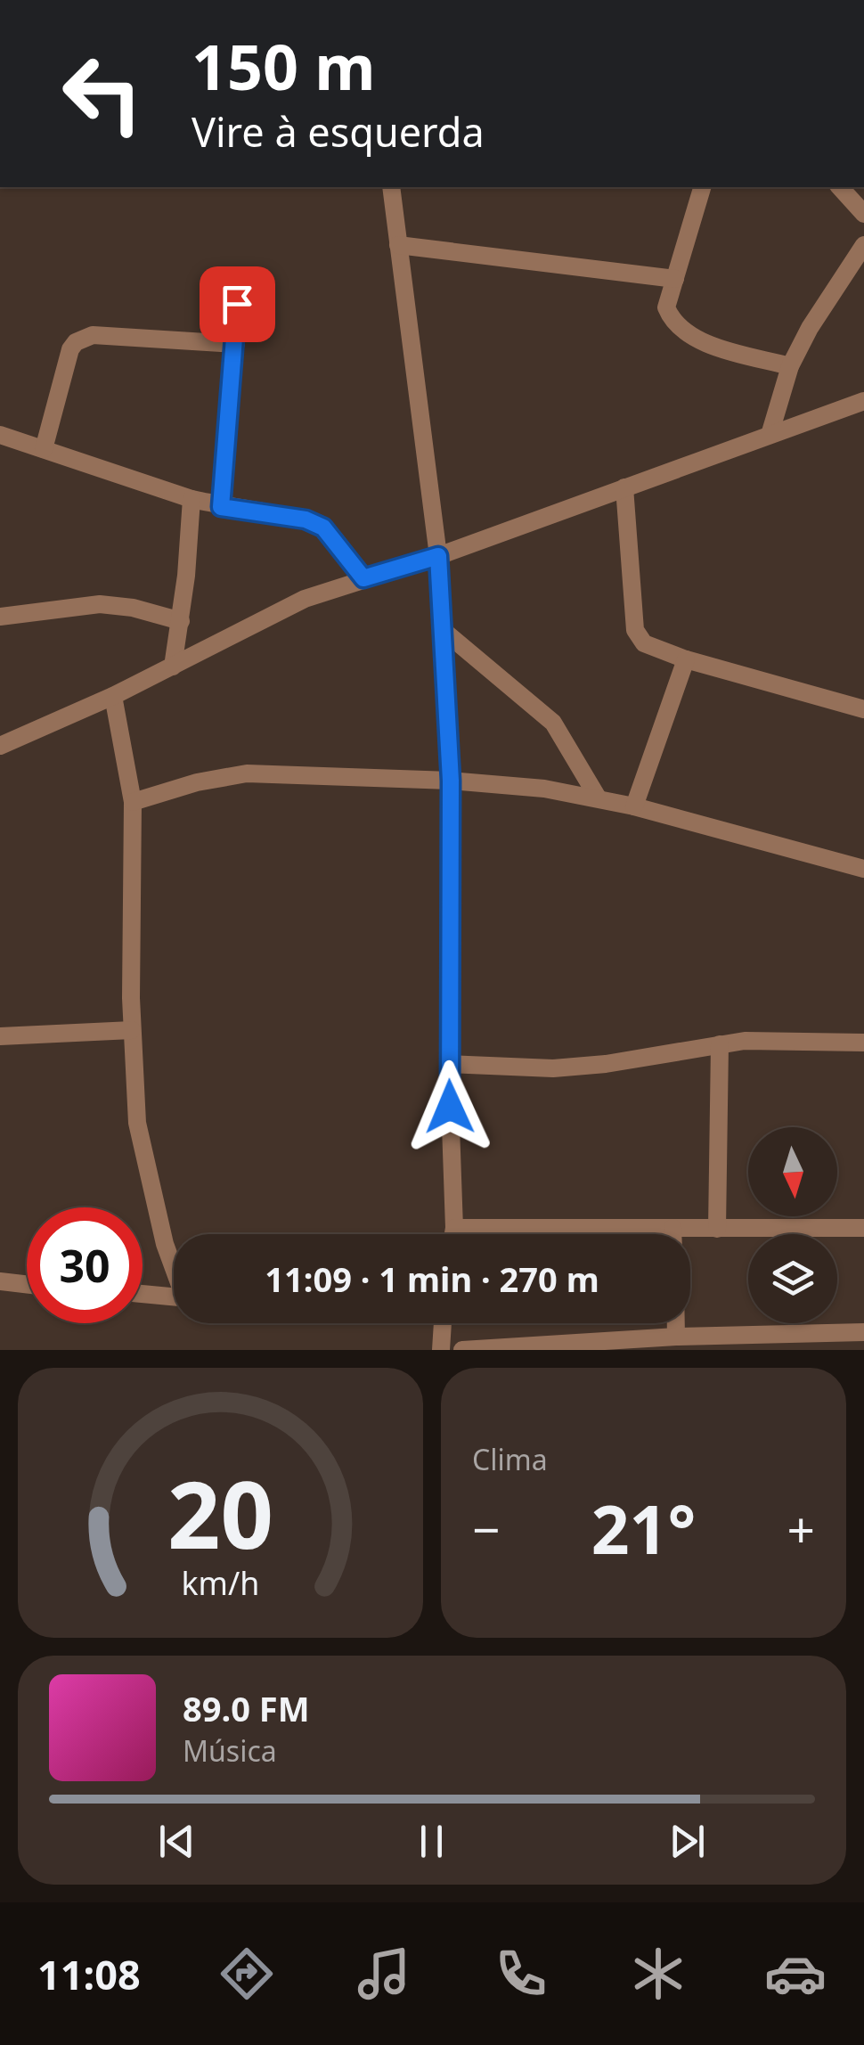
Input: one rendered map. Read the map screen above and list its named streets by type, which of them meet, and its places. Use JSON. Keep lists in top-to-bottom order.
{
  "north": "bottom",
  "page": {
    "turn": ["150 m", "Vire à esquerda"],
    "limit": "30",
    "trip": "11:09 · 1 min · 270 m",
    "tile": "Clima",
    "heat": ["−", "21°", "+"],
    "song": ["89.0 FM", "Música"],
    "tabs": "11:08",
    "gauge": ["20", "km/h"]
  }
}
